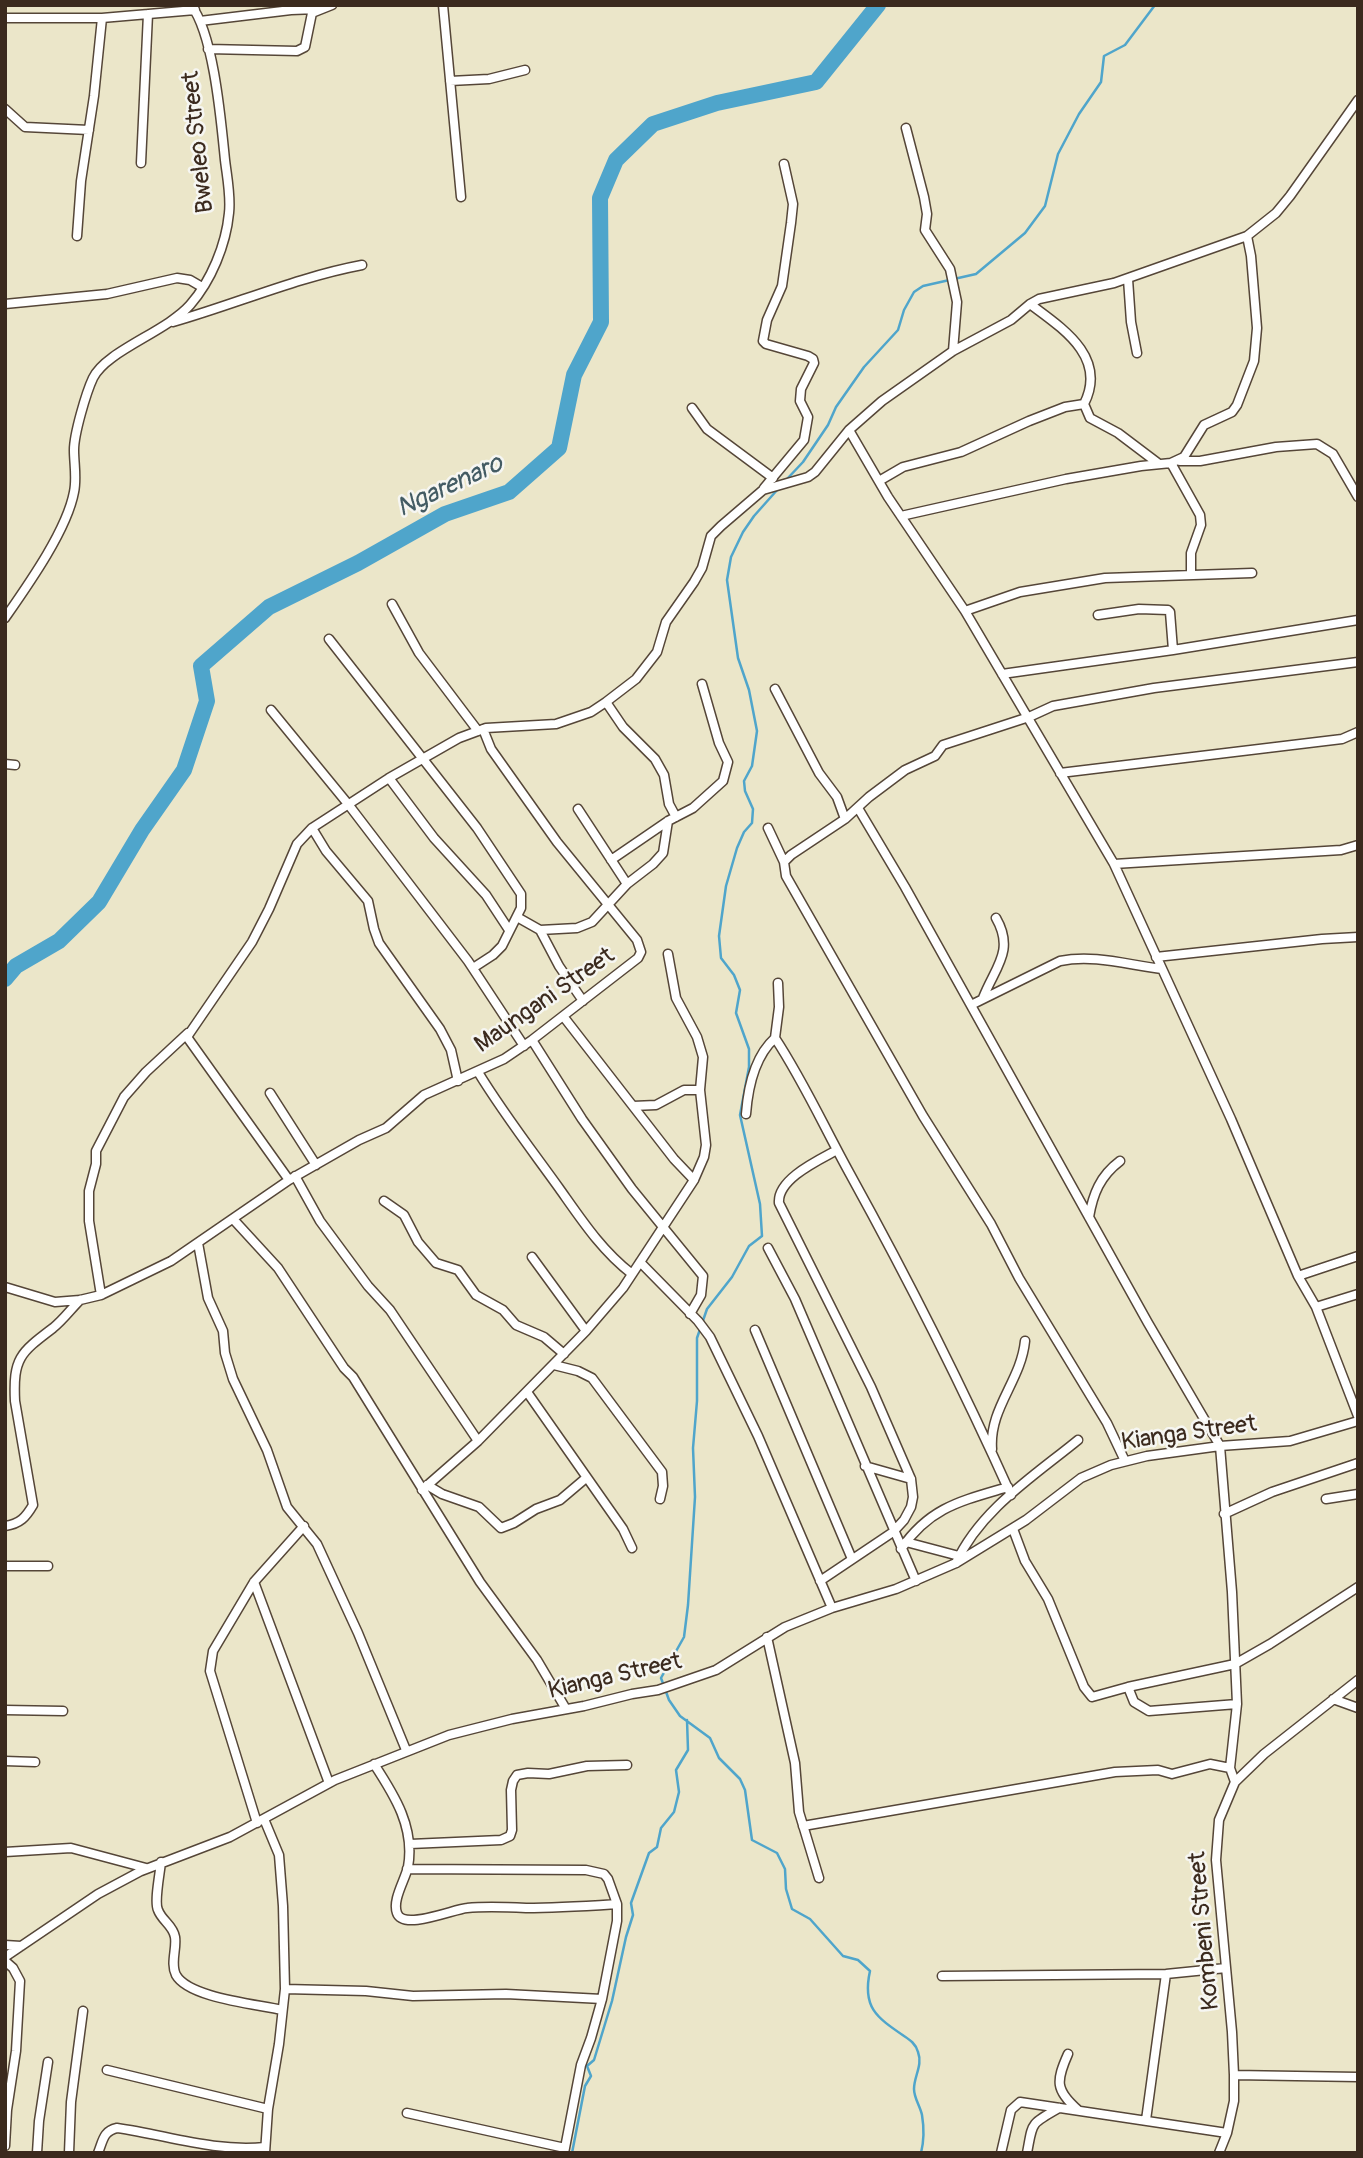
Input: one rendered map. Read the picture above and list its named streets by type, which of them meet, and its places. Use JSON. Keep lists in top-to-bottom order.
{
  "streets": {
    "street": [
      "Bweleo Street",
      "Maungani Street",
      "Kianga Street",
      "Kombeni Street"
    ]
  },
  "water": ["Ngarenaro"]
}
